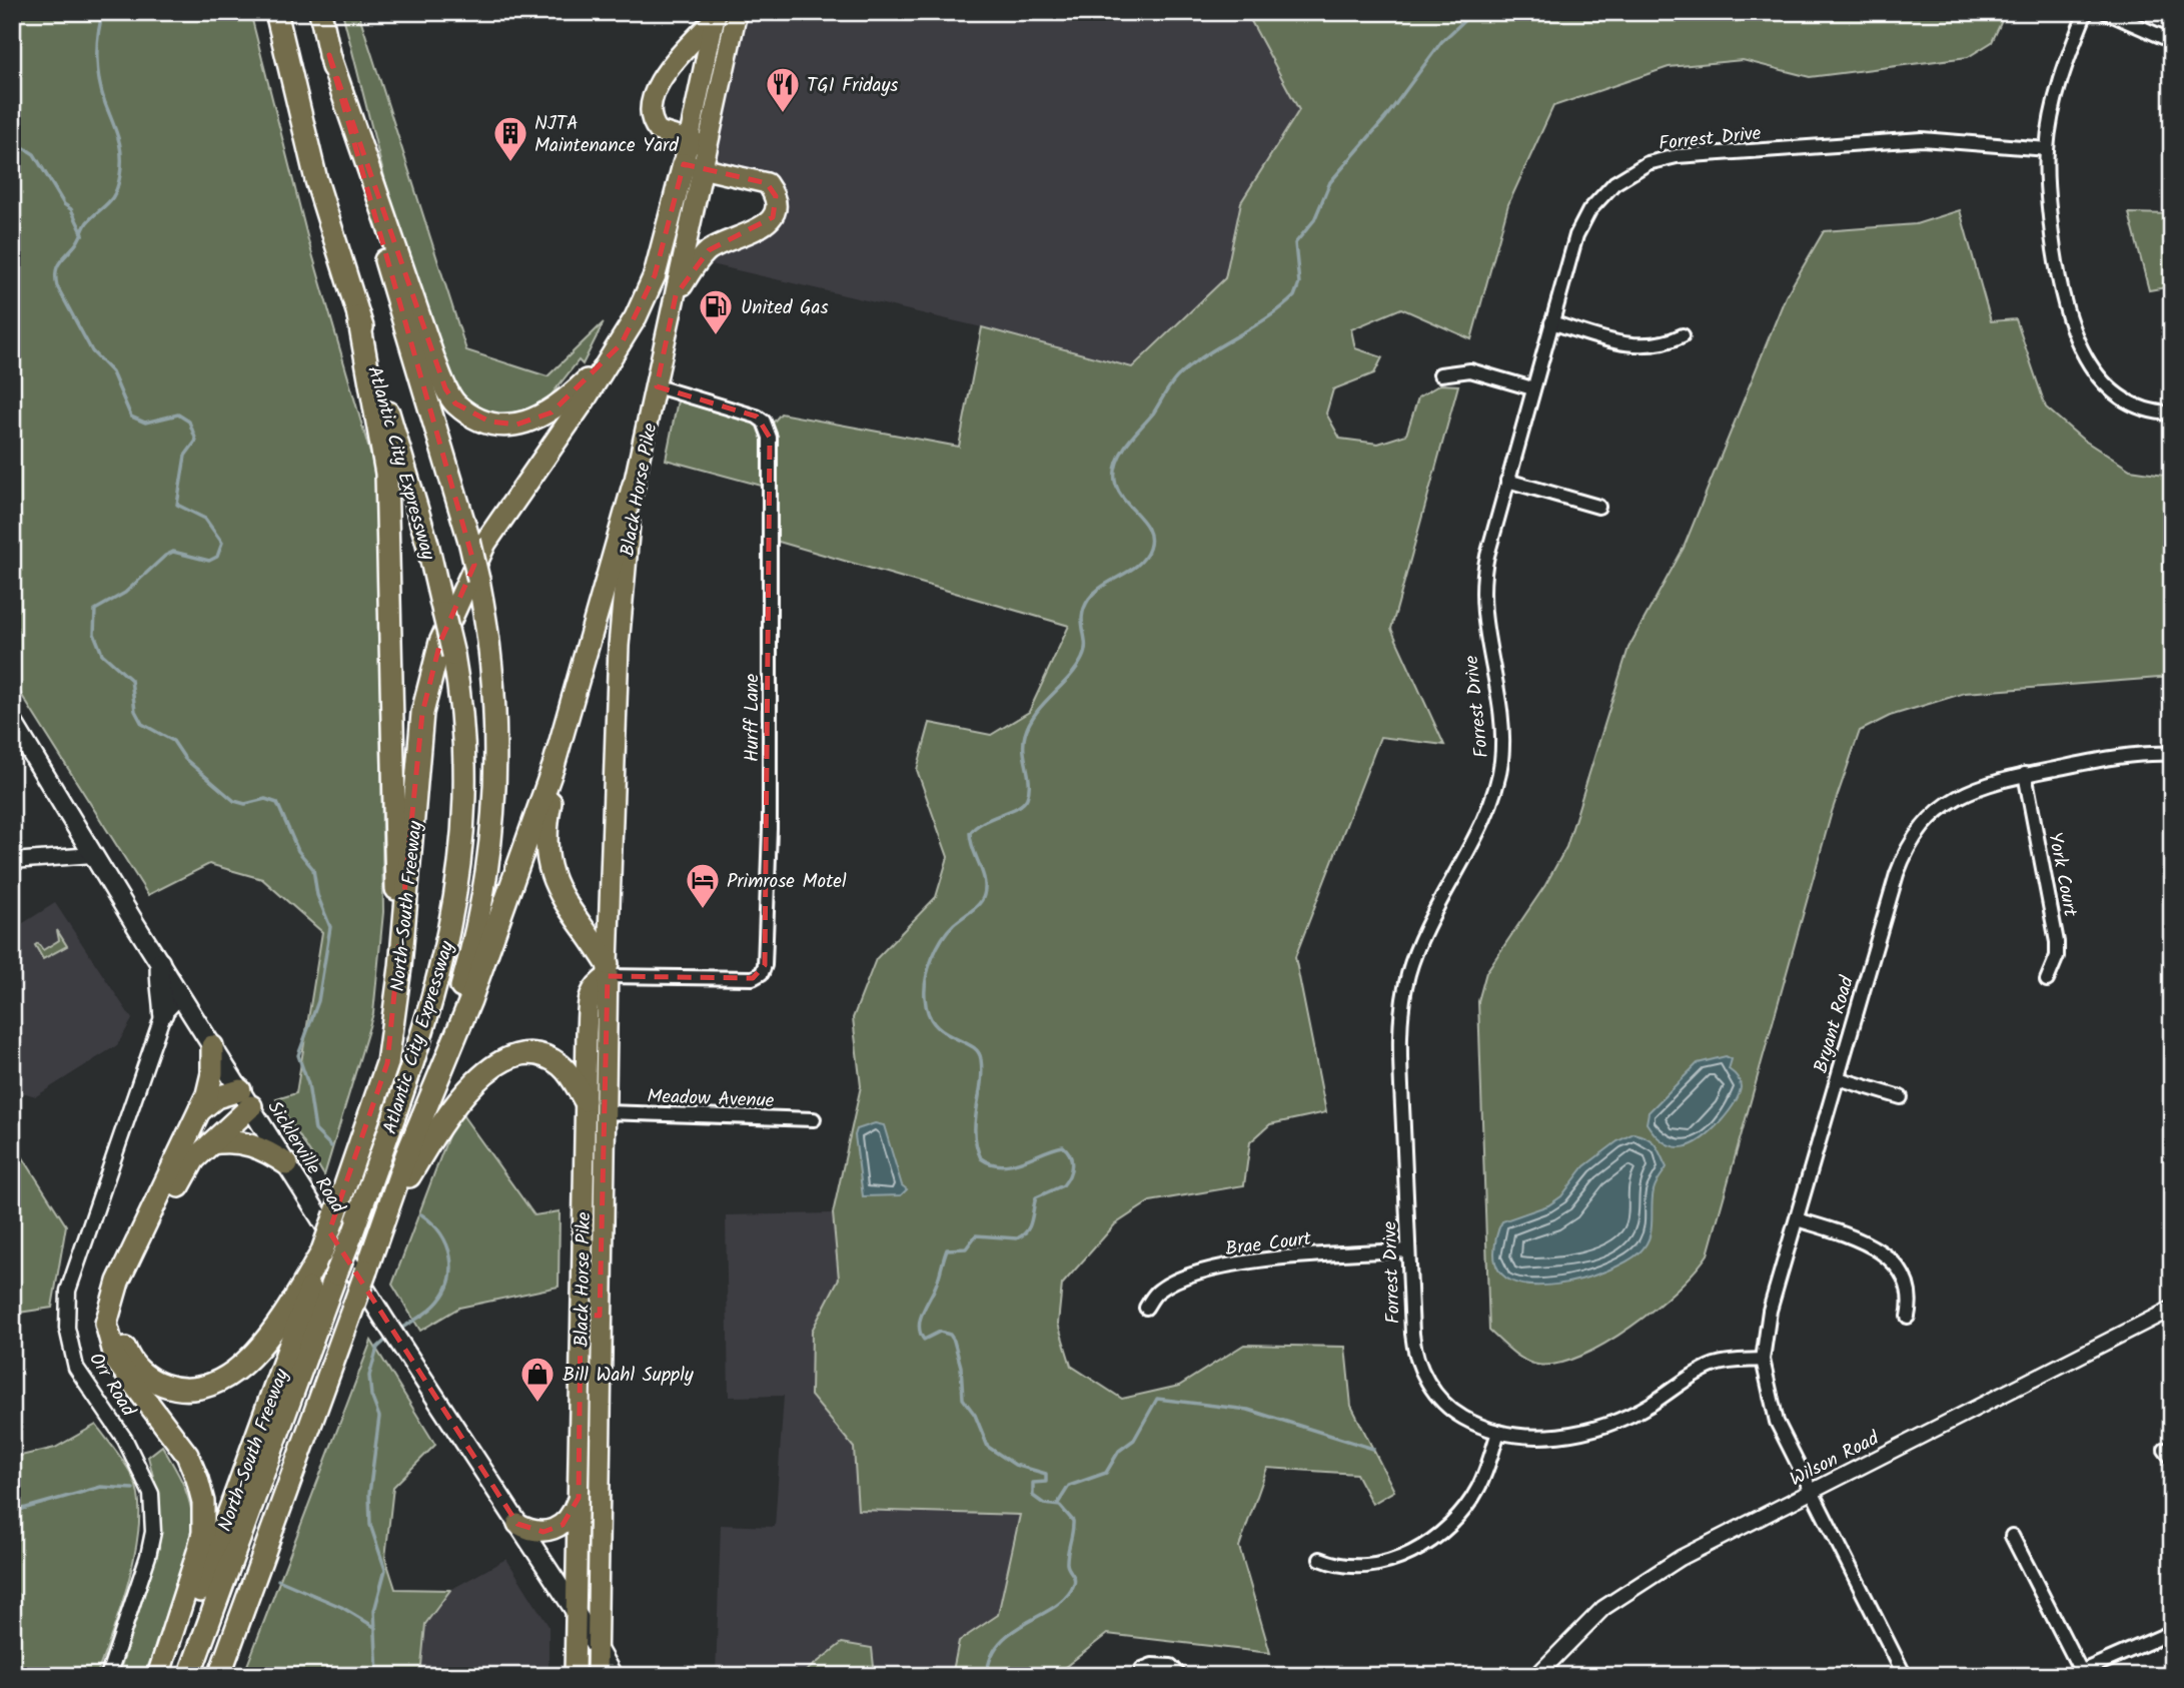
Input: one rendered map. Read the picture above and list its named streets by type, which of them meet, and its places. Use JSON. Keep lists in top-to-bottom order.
{
  "streets": {
    "highway": ["Atlantic City Expressway", "North-South Freeway"],
    "main road": ["Black Horse Pike", "Sicklerville Road"],
    "street": [
      "Forrest Drive",
      "Hurff Lane",
      "York Court",
      "Bryant Road",
      "Meadow Avenue",
      "Brae Court",
      "Orr Road",
      "Wilson Road"
    ]
  },
  "crossings": [
    ["Forrest Drive", "Bryant Road"],
    ["Forrest Drive", "Brae Court"],
    ["Black Horse Pike", "Hurff Lane"],
    ["Black Horse Pike", "North-South Freeway"],
    ["Black Horse Pike", "Meadow Avenue"],
    ["Black Horse Pike", "Sicklerville Road"],
    ["York Court", "Bryant Road"],
    ["Bryant Road", "Wilson Road"],
    ["Sicklerville Road", "Orr Road"]
  ],
  "places": {
    "restaurant": ["TGI Fridays"],
    "building": ["NJTA Maintenance Yard"],
    "fuel station": ["United Gas"],
    "hotel": ["Primrose Motel"],
    "shop": ["Bill Wahl Supply"]
  }
}
